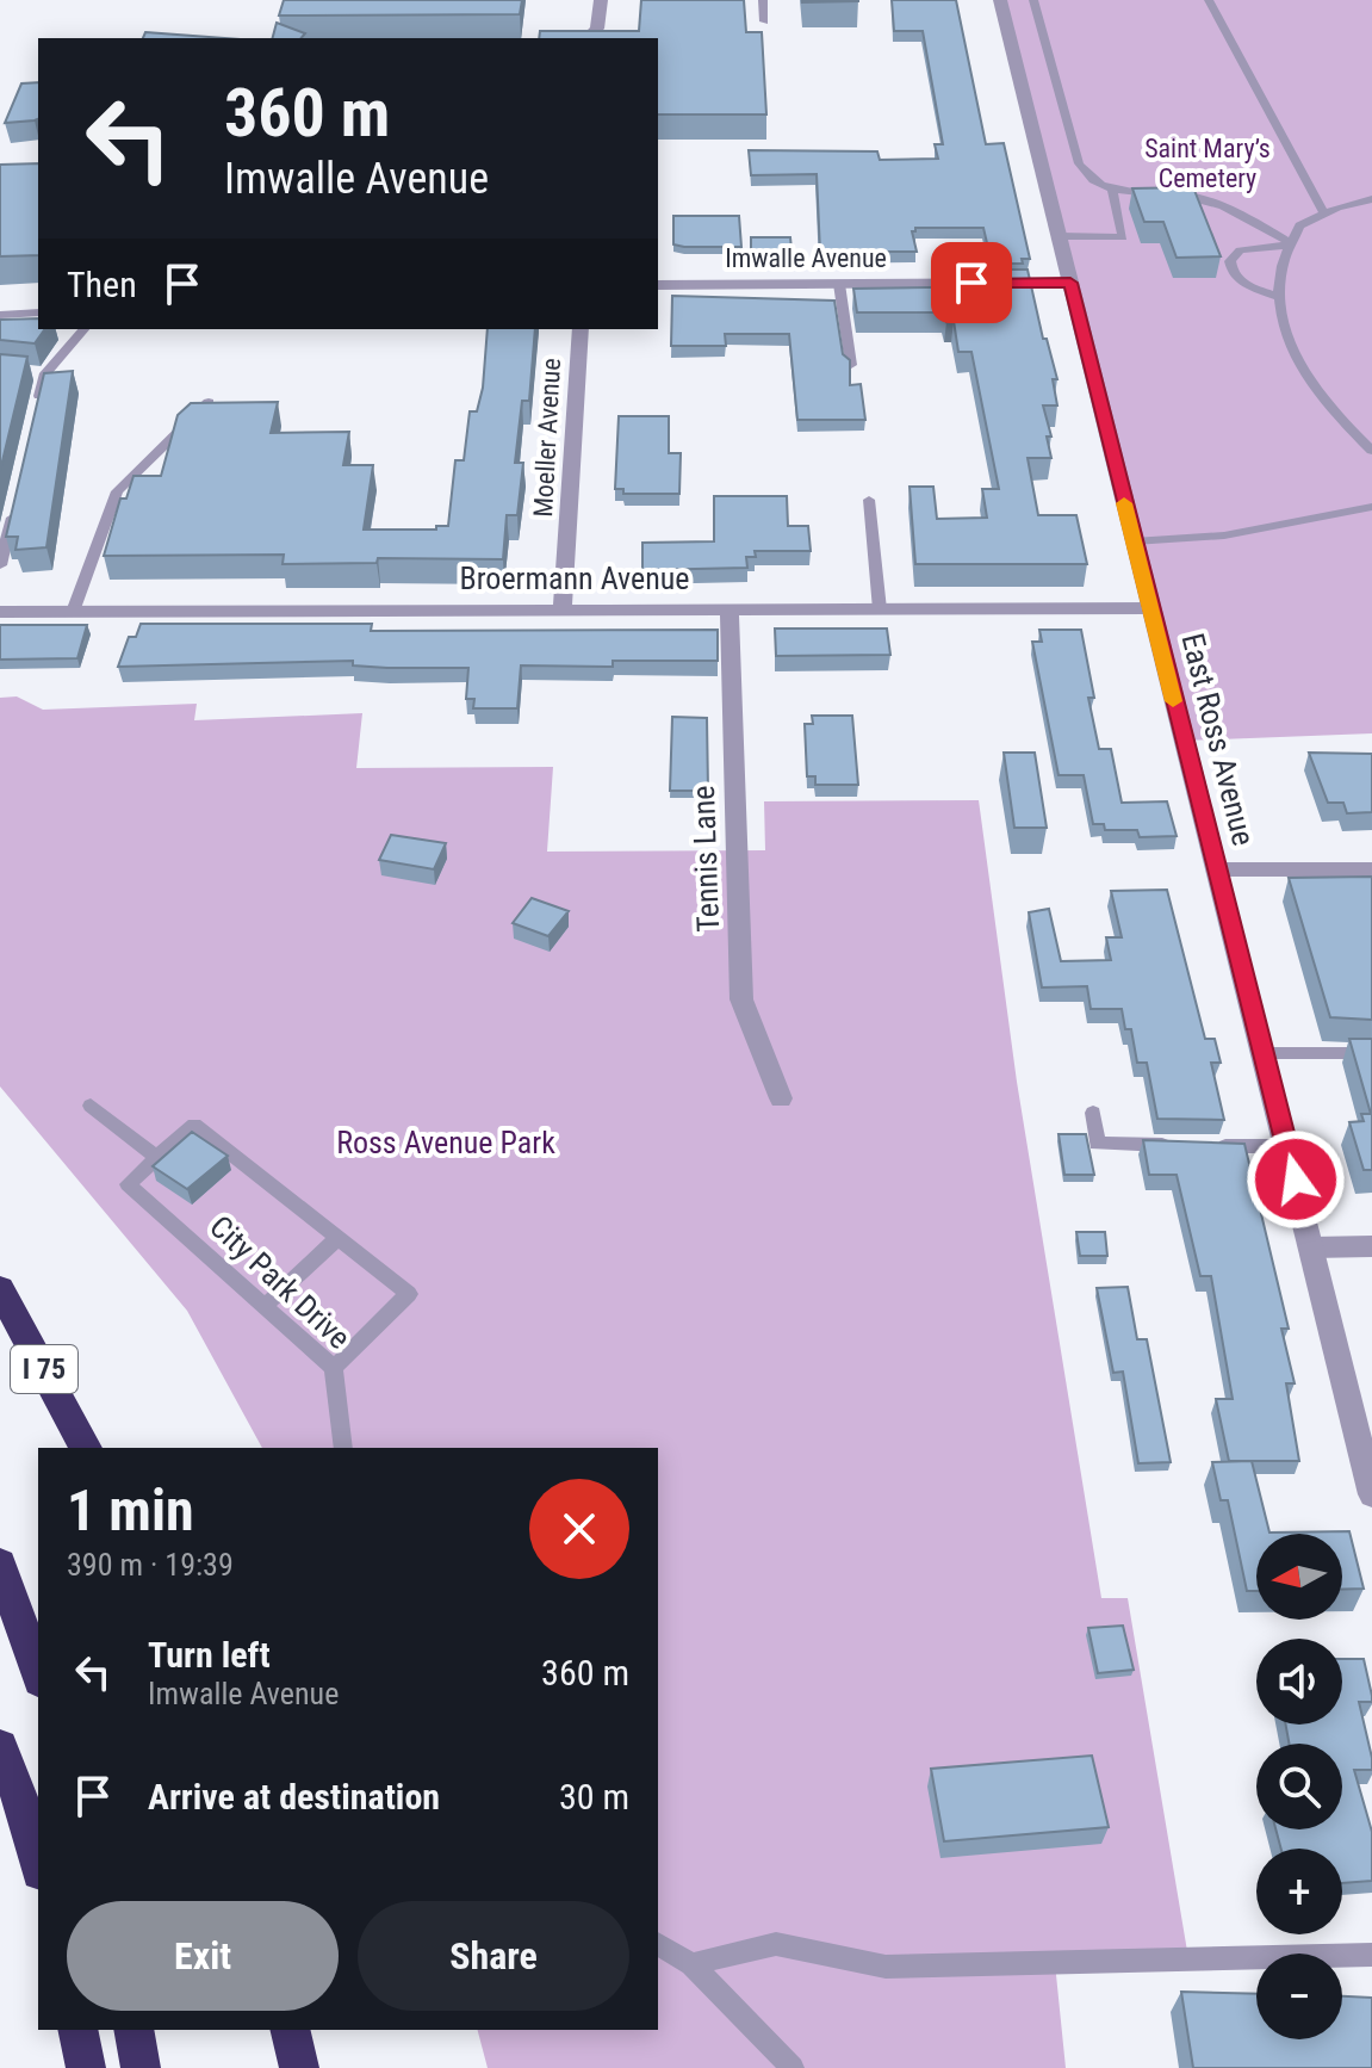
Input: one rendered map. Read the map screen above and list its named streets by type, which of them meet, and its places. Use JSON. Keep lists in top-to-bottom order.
{
  "streets": {
    "highway": ["I 75"],
    "street": [
      "Imwalle Avenue",
      "Moeller Avenue",
      "Broermann Avenue",
      "East Ross Avenue",
      "Tennis Lane"
    ],
    "lane": ["City Park Drive"]
  },
  "crossings": [
    ["Imwalle Avenue", "East Ross Avenue"],
    ["Moeller Avenue", "Broermann Avenue"],
    ["Broermann Avenue", "East Ross Avenue"],
    ["Broermann Avenue", "Tennis Lane"]
  ],
  "parks": ["Saint Mary’s Cemetery", "Ross Avenue Park"],
  "north": "left",
  "page": {
    "turn": ["360 m", "Imwalle Avenue"],
    "then": "Then",
    "heading": ["1 min", "390 m · 19:39"],
    "map_buttons": ["+", "−"],
    "list": [
      {
        "name": "Turn left",
        "note": "Imwalle Avenue",
        "value": "360 m"
      },
      {
        "name": "Arrive at destination",
        "value": "30 m"
      }
    ],
    "buttons": ["Exit", "Share"]
  }
}
